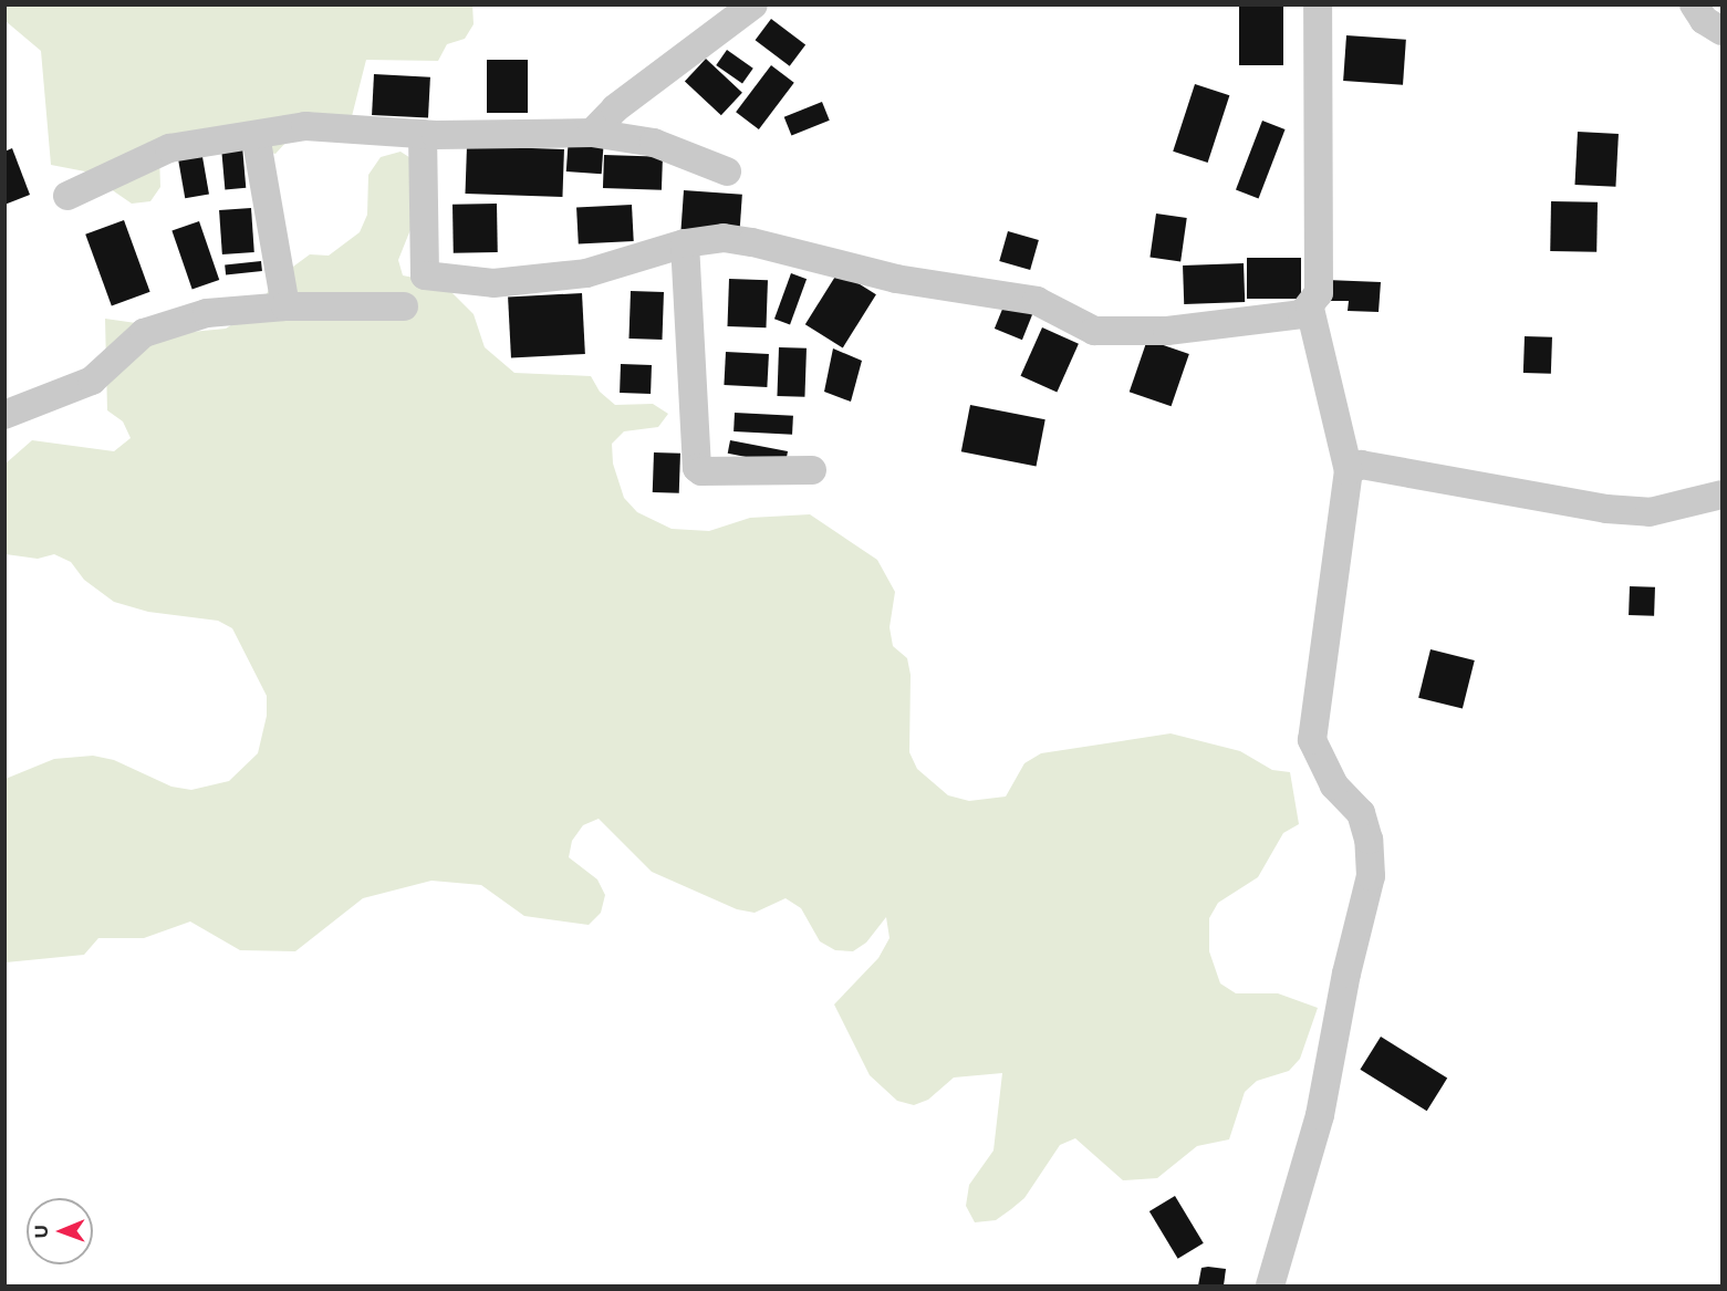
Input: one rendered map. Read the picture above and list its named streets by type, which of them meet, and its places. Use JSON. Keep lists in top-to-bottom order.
{
  "north": "left"
}
